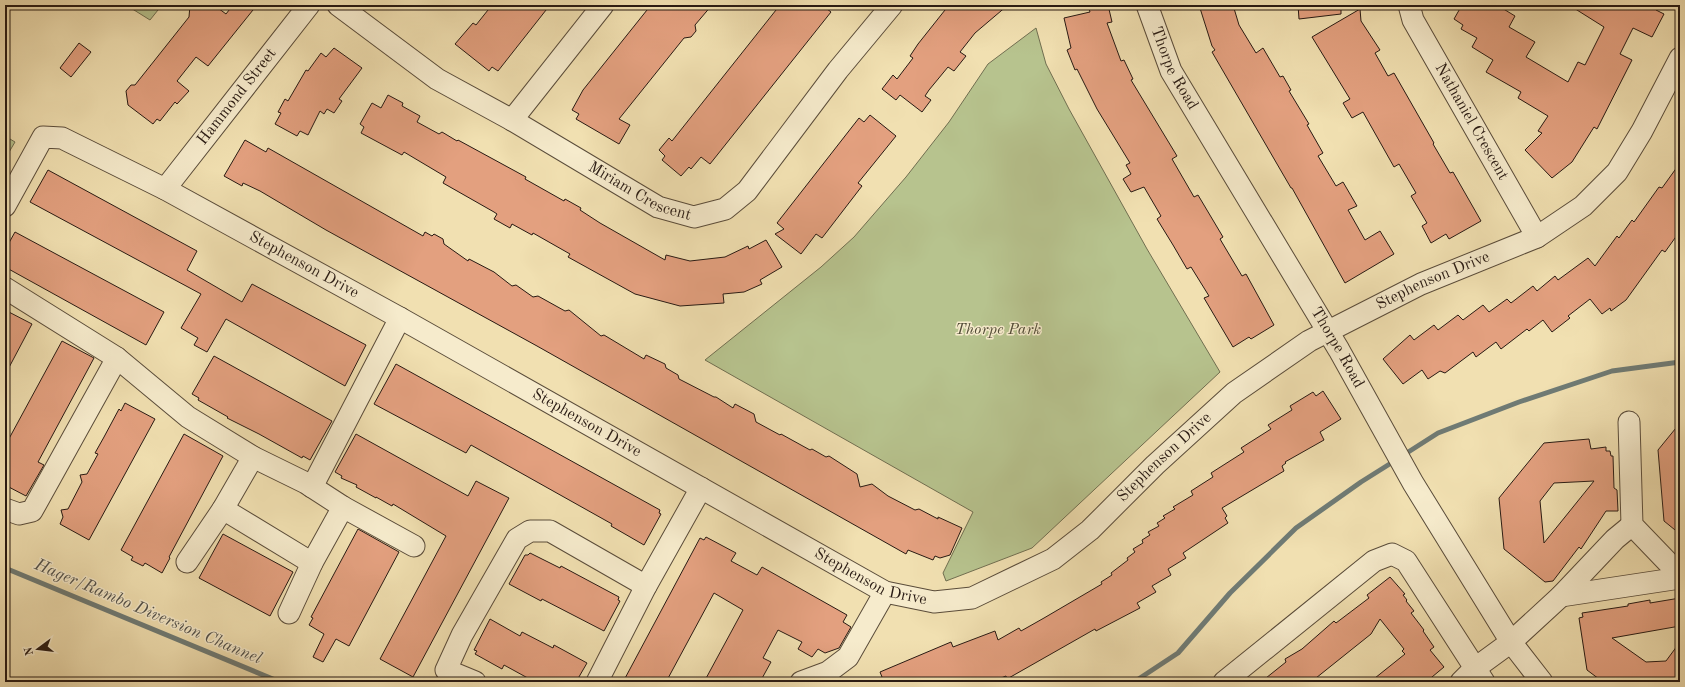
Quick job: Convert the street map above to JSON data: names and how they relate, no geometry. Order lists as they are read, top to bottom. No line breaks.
{"streets":{"street":["Thorpe Road","Hammond Street","Nathaniel Crescent","Miriam Crescent","Stephenson Drive"]},"crossings":[["Thorpe Road","Stephenson Drive"],["Hammond Street","Stephenson Drive"],["Nathaniel Crescent","Stephenson Drive"]],"water":["Hager/Rambo Diversion Channel"],"parks":["Thorpe Park"],"north":"left"}
